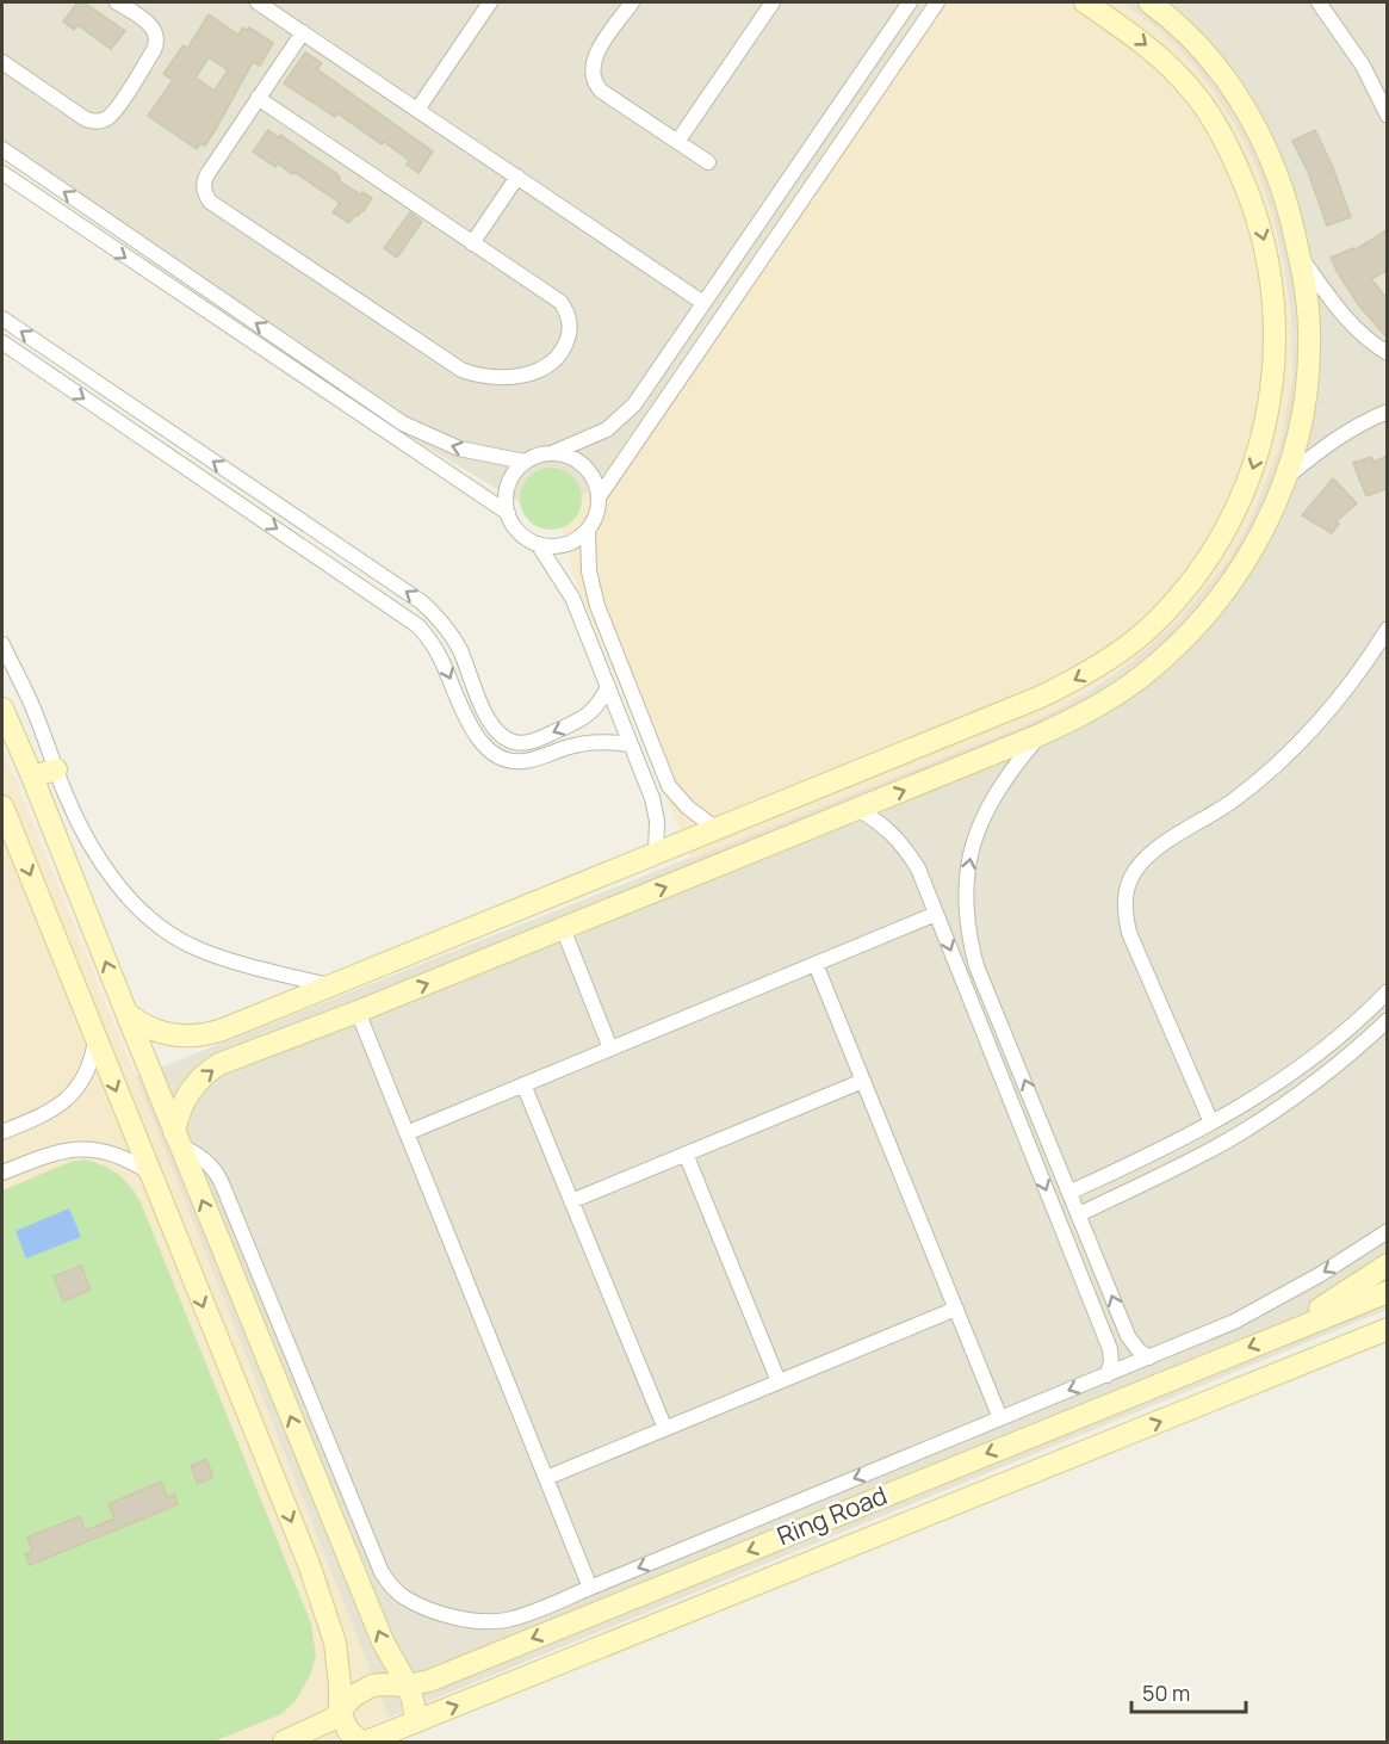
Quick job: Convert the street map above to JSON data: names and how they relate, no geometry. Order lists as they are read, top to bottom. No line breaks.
{"streets":{"main road":["Ring Road"]},"scale_bar":"50 m"}
